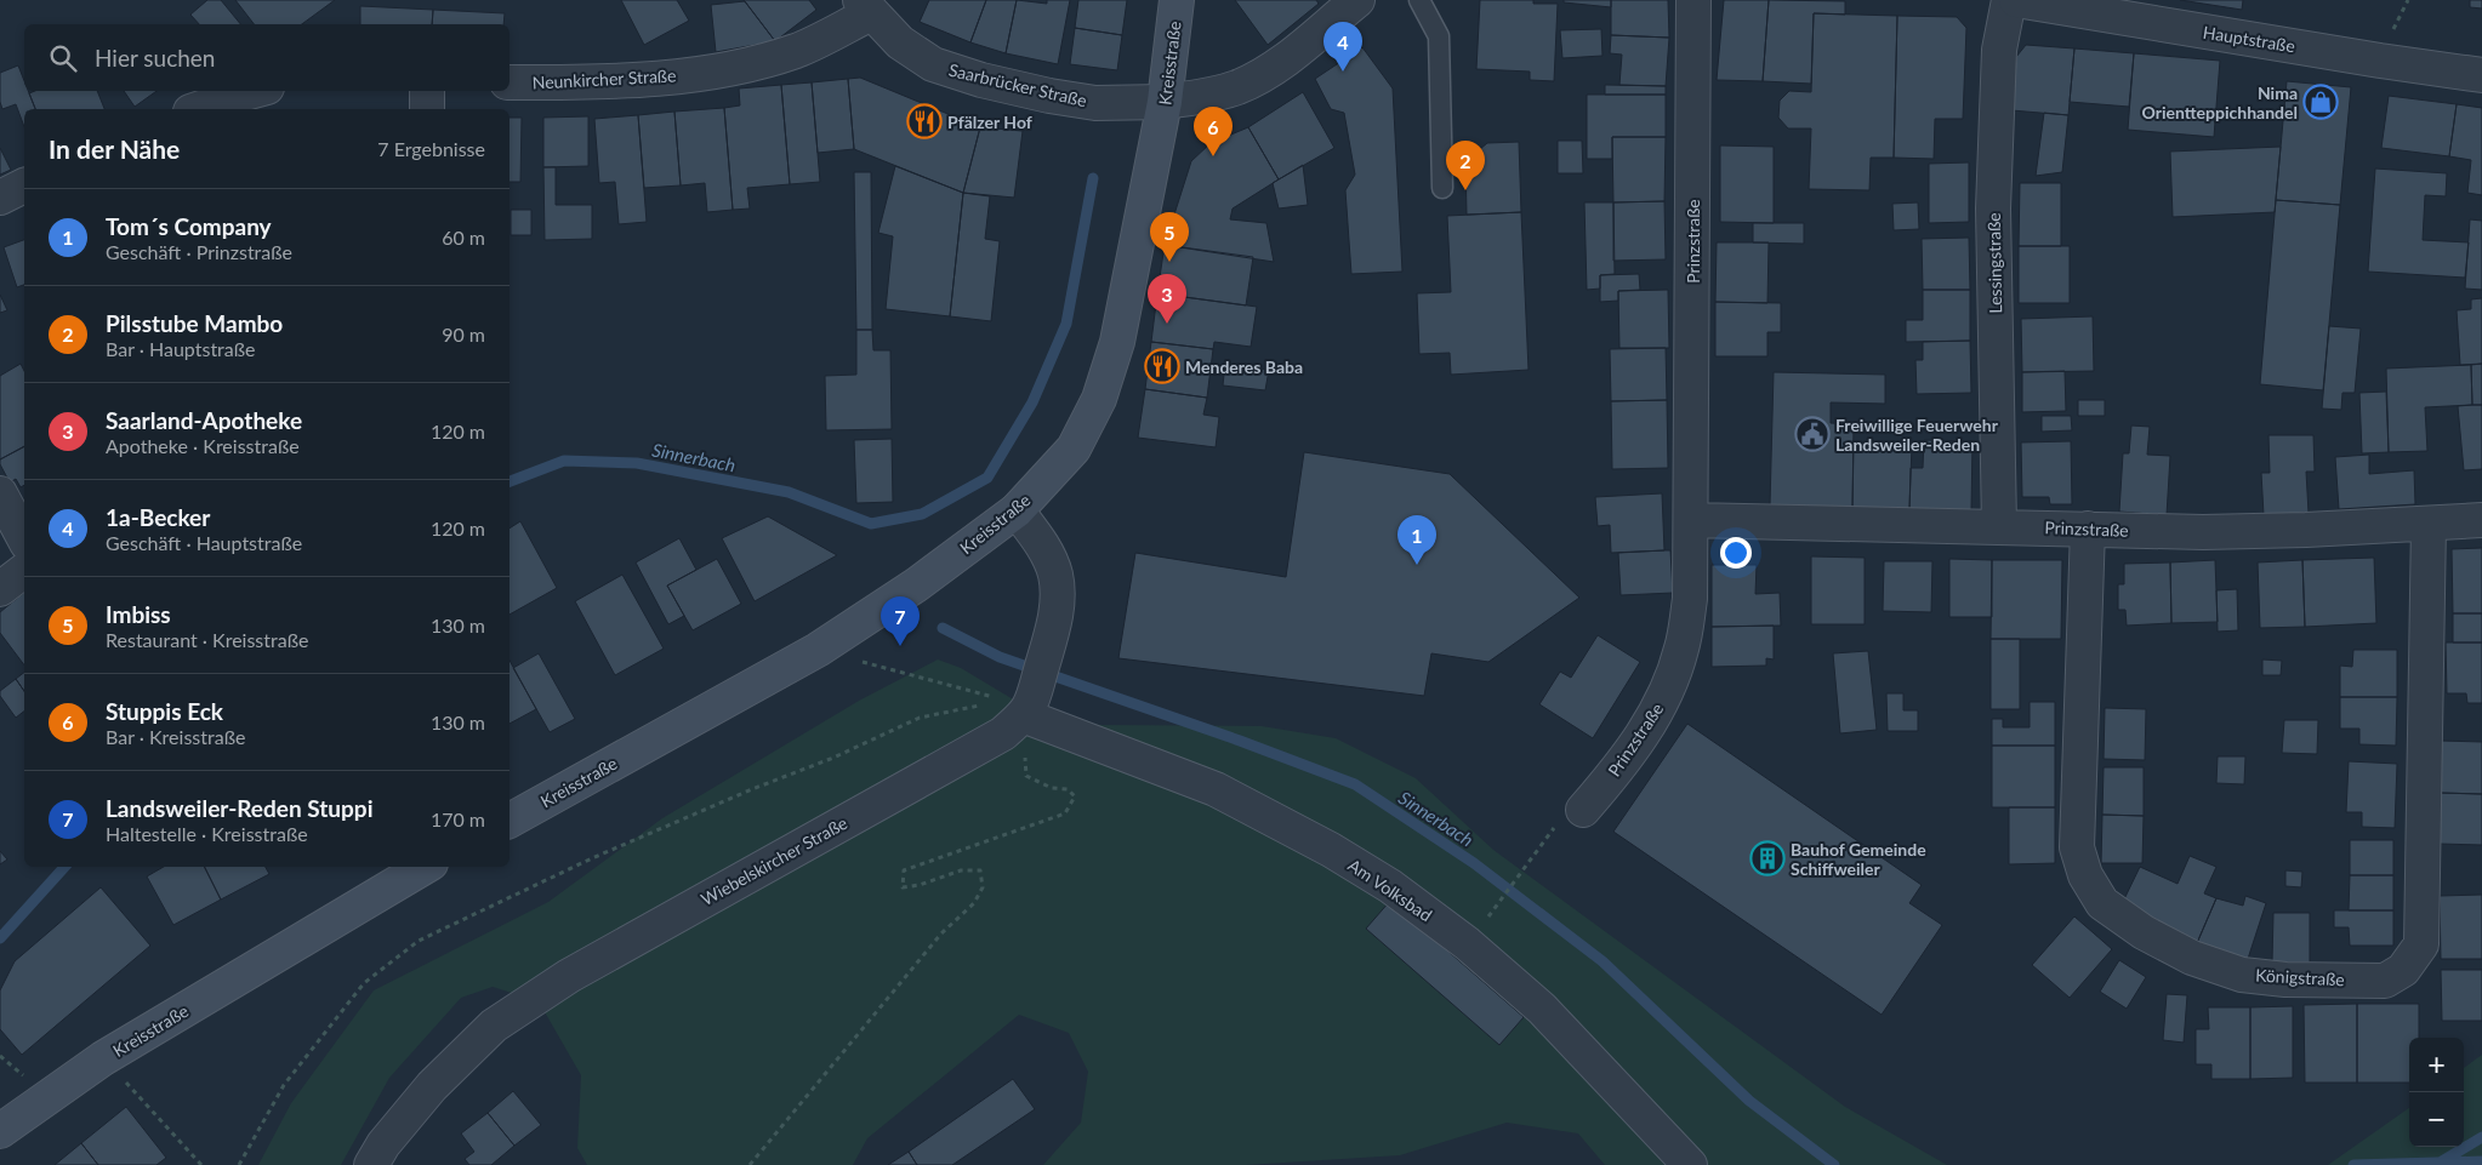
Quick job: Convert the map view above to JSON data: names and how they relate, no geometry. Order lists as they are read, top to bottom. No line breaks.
{"streets":{"main road":["Kreisstraße"],"street":["Hauptstraße","Neunkircher Straße","Saarbrücker Straße","Prinzstraße","Lessingstraße","Wiebelskircher Straße","Am Volksbad","Königstraße"]},"crossings":[["Kreisstraße","Saarbrücker Straße"],["Neunkircher Straße","Saarbrücker Straße"],["Prinzstraße","Lessingstraße"],["Prinzstraße","Königstraße"],["Wiebelskircher Straße","Am Volksbad"]],"water":["Sinnerbach"],"places":{"shop":["Nima Orientteppichhandel"],"restaurant":["Pfälzer Hof","Menderes Baba"],"public building":["Freiwillige Feuerwehr Landsweiler-Reden"],"building":["Bauhof Gemeinde Schiffweiler"]},"page":{"pins":["4","6","2","5","3","1","7"],"search":"Hier suchen","heading":["In der Nähe","7 Ergebnisse"],"list":[{"mark":"1","name":"Tom´s Company","note":"Geschäft · Prinzstraße","value":"60 m"},{"mark":"2","name":"Pilsstube Mambo","note":"Bar · Hauptstraße","value":"90 m"},{"mark":"3","name":"Saarland-Apotheke","note":"Apotheke · Kreisstraße","value":"120 m"},{"mark":"4","name":"1a-Becker","note":"Geschäft · Hauptstraße","value":"120 m"},{"mark":"5","name":"Imbiss","note":"Restaurant · Kreisstraße","value":"130 m"},{"mark":"6","name":"Stuppis Eck","note":"Bar · Kreisstraße","value":"130 m"},{"mark":"7","name":"Landsweiler-Reden Stuppi","note":"Haltestelle · Kreisstraße","value":"170 m"}],"map_buttons":["+","−"]}}
